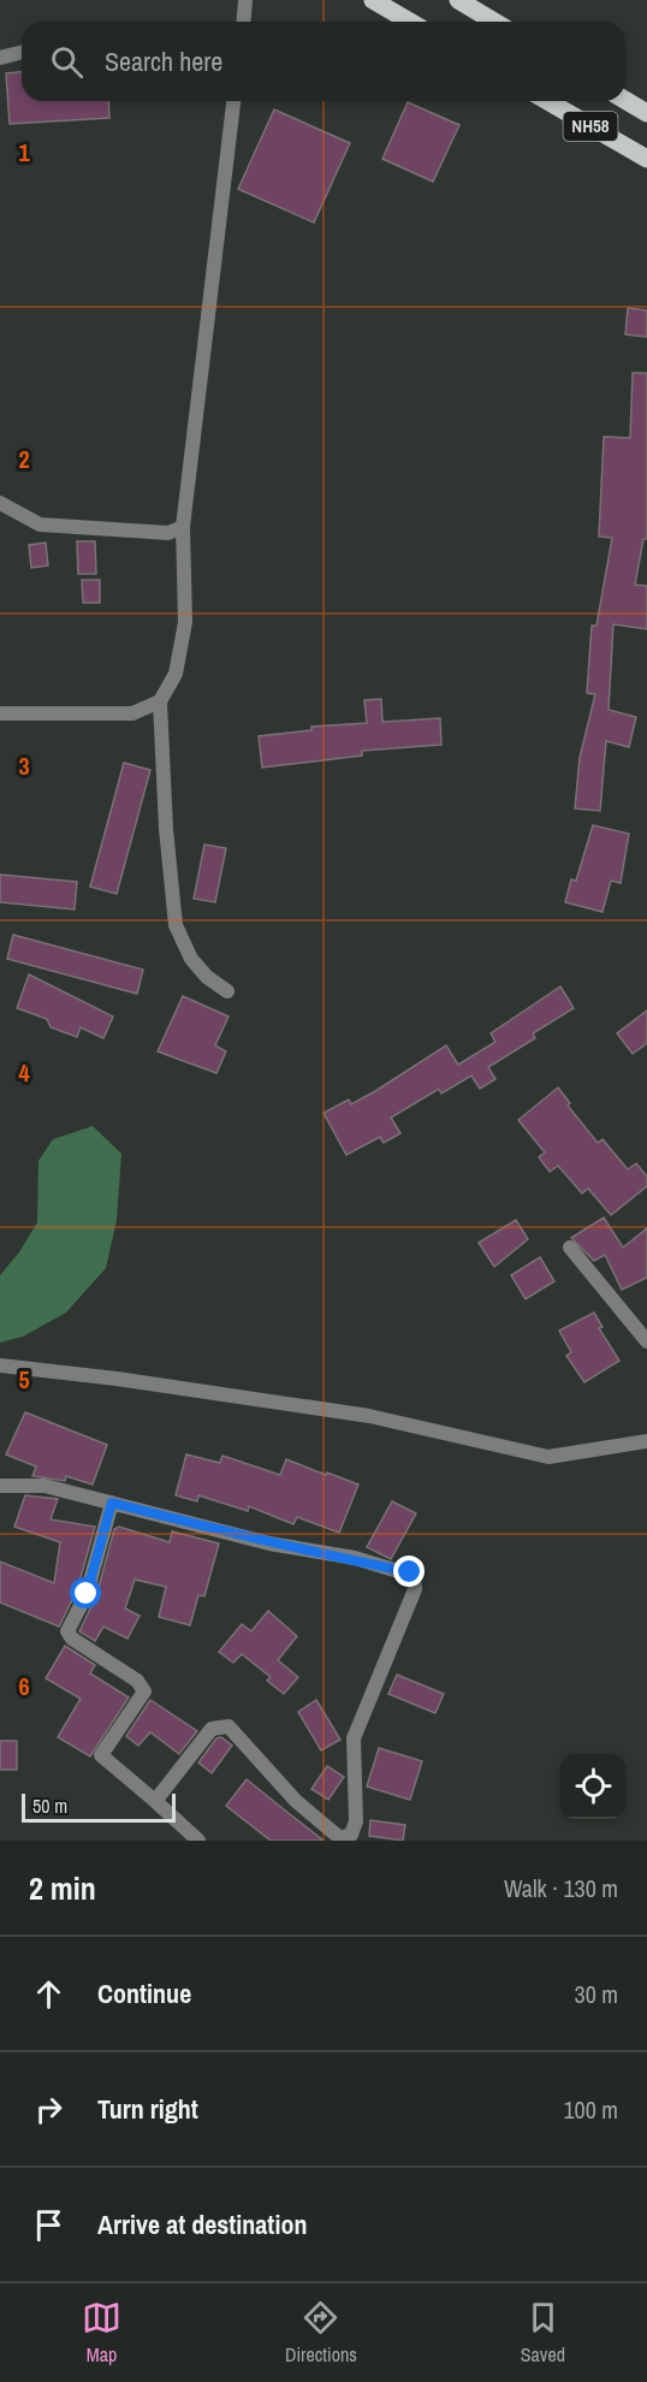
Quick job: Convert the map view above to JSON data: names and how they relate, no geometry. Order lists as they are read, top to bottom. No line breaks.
{"streets":{"main road":["NH58"]},"scale_bar":"50 m","page":{"search":"Search here","scale":"50 m","heading":["2 min","Walk · 130 m"],"list":[["Continue","30 m"],["Turn right","100 m"],"Arrive at destination"],"nav":["Map","Directions","Saved"]},"grid":{"rows":["1","2","3","4","5","6"]}}
